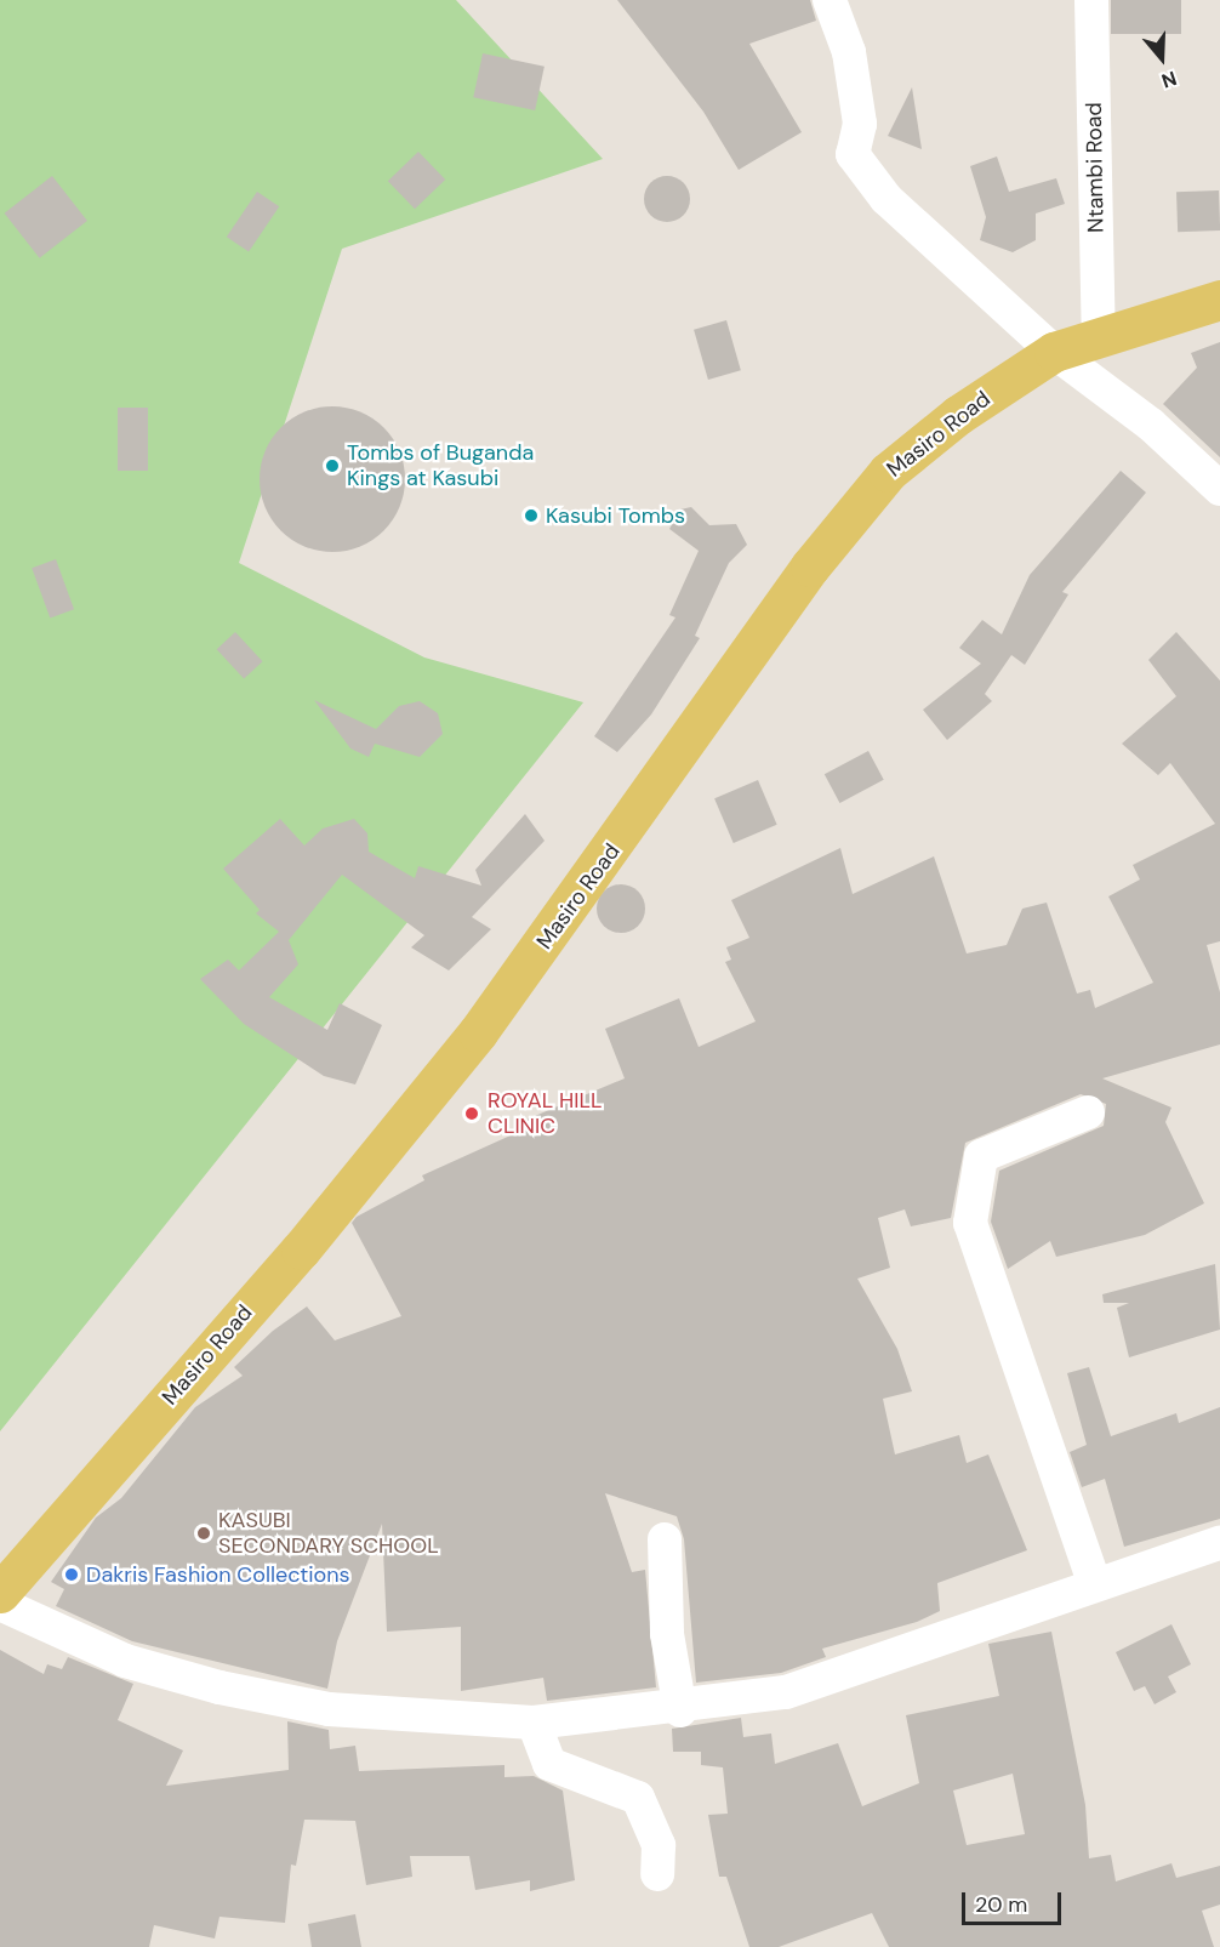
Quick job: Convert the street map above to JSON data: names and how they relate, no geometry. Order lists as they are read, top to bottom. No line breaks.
{"streets":{"main road":["Masiro Road"],"street":["Ntambi Road"]},"crossings":[["Ntambi Road","Masiro Road"]],"places":["Tombs of Buganda Kings at Kasubi","Kasubi Tombs","ROYAL HILL CLINIC","KASUBI SECONDARY SCHOOL","Dakris Fashion Collections"],"scale_bar":"20 m","north":"bottom"}
